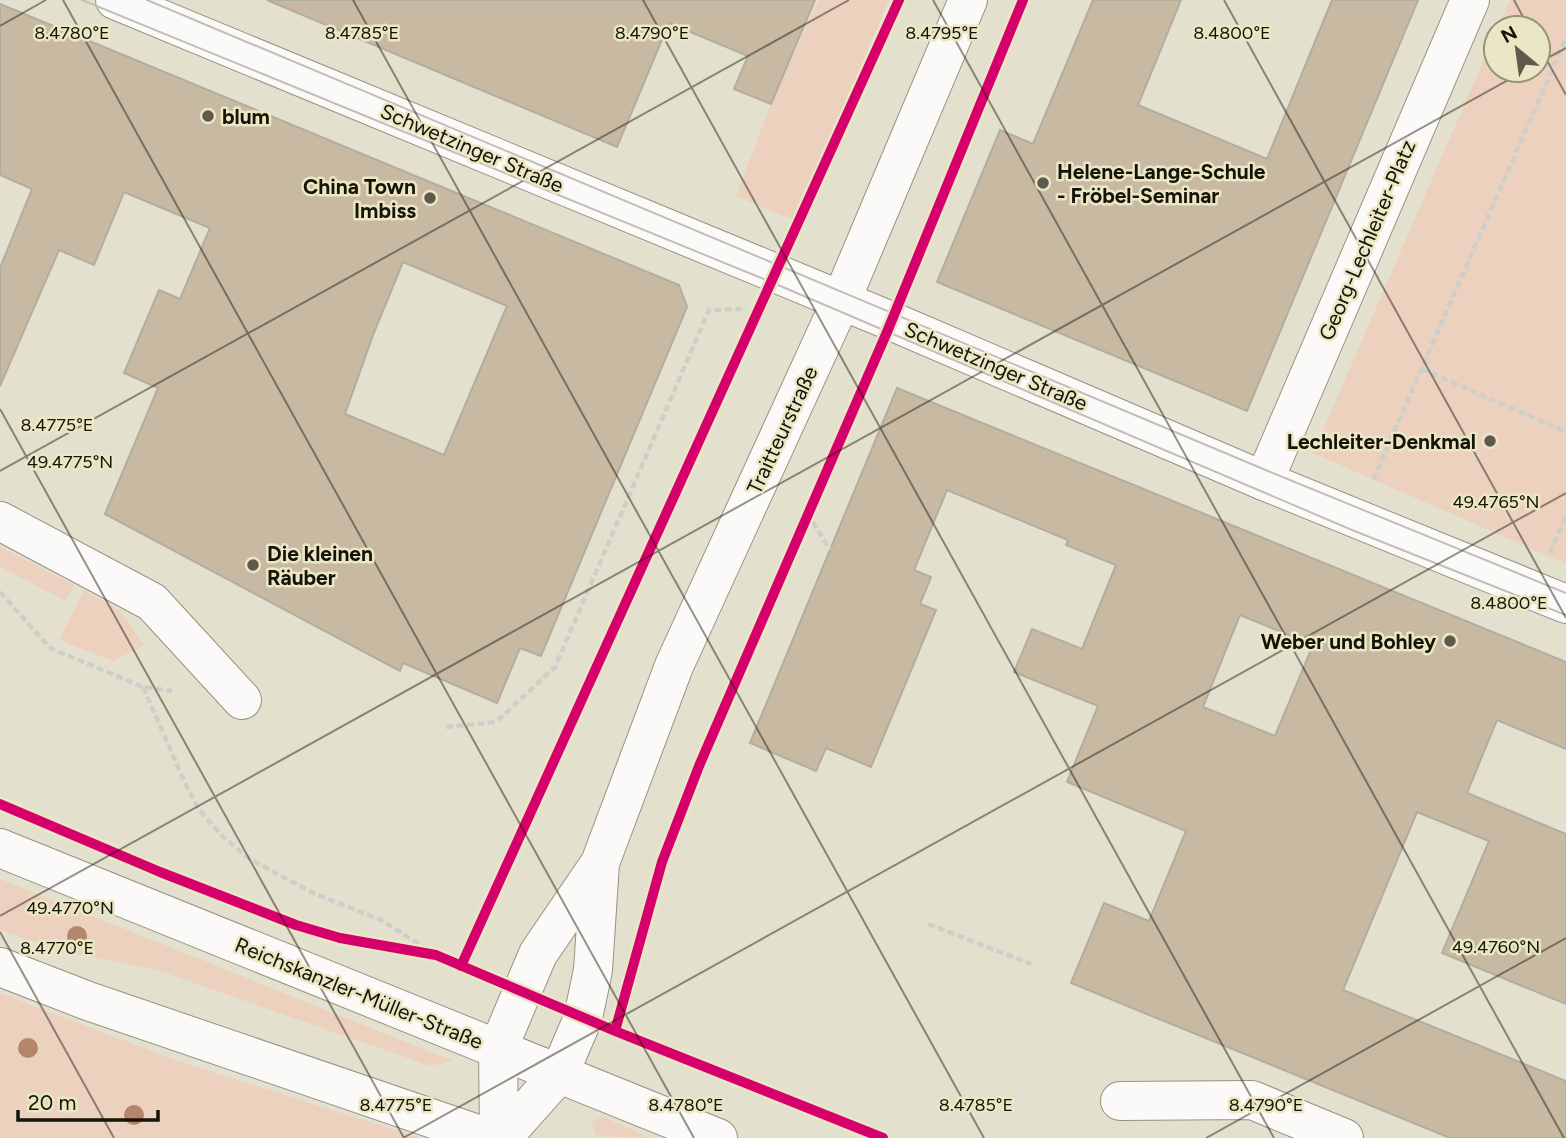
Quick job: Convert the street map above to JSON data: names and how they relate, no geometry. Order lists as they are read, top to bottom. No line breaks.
{"streets":{"street":["Schwetzinger Straße","Georg-Lechleiter-Platz","Traitteurstraße","Reichskanzler-Müller-Straße"]},"crossings":[["Schwetzinger Straße","Georg-Lechleiter-Platz"],["Schwetzinger Straße","Traitteurstraße"],["Traitteurstraße","Reichskanzler-Müller-Straße"]],"places":["blum","Helene-Lange-Schule - Fröbel-Seminar","China Town Imbiss","Lechleiter-Denkmal","Die kleinen Räuber","Weber und Bohley"],"scale_bar":"20 m","north":"top left","coordinates":["8.4780°E","8.4785°E","8.4790°E","8.4795°E","8.4800°E","8.4775°E","49.4775°N","49.4765°N","49.4770°N","49.4760°N","8.4770°E"]}
